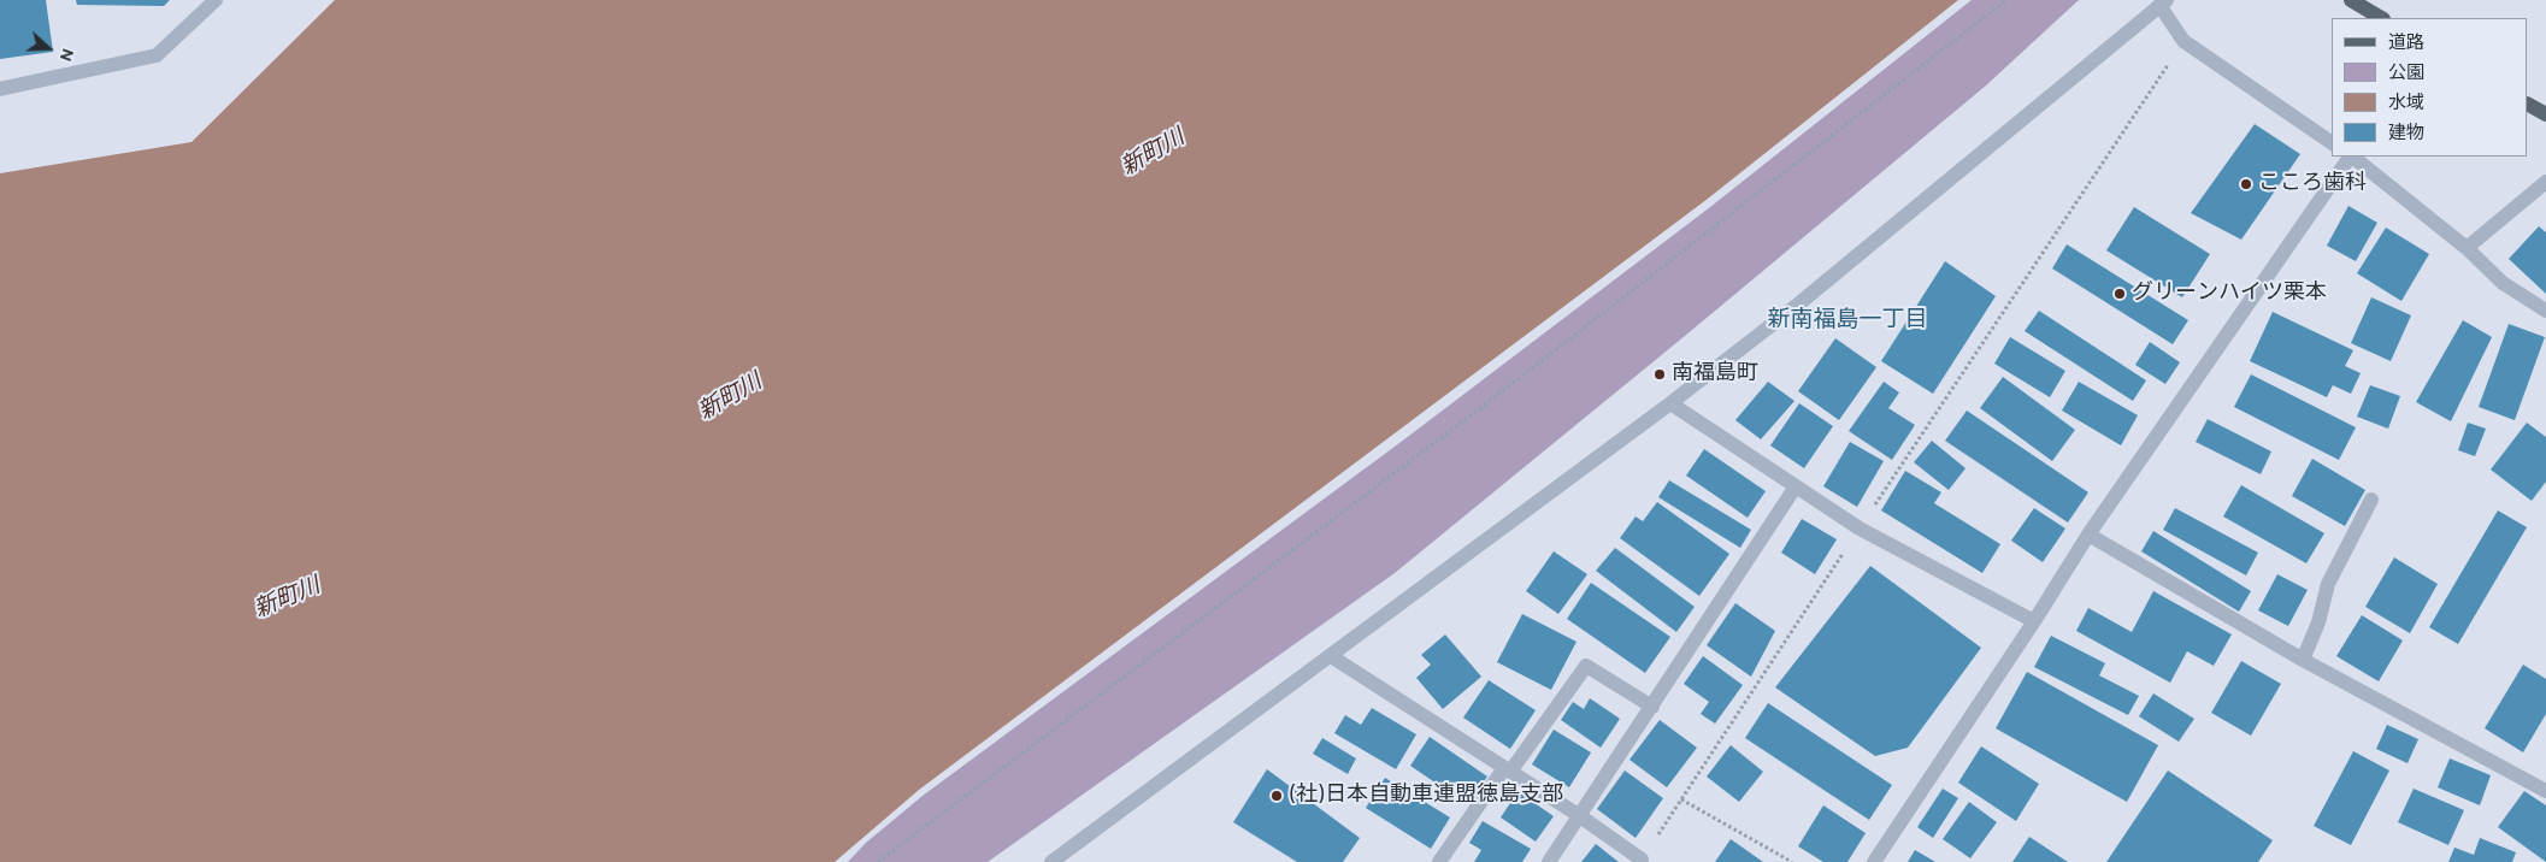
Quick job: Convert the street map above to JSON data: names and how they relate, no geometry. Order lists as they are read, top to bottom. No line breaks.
{"districts":["新南福島一丁目"],"water":["新町川"],"places":["こころ歯科","グリーンハイツ栗本","南福島町","(社)日本自動車連盟徳島支部"],"legend":["道路","公園","水域","建物"],"north":"right"}
